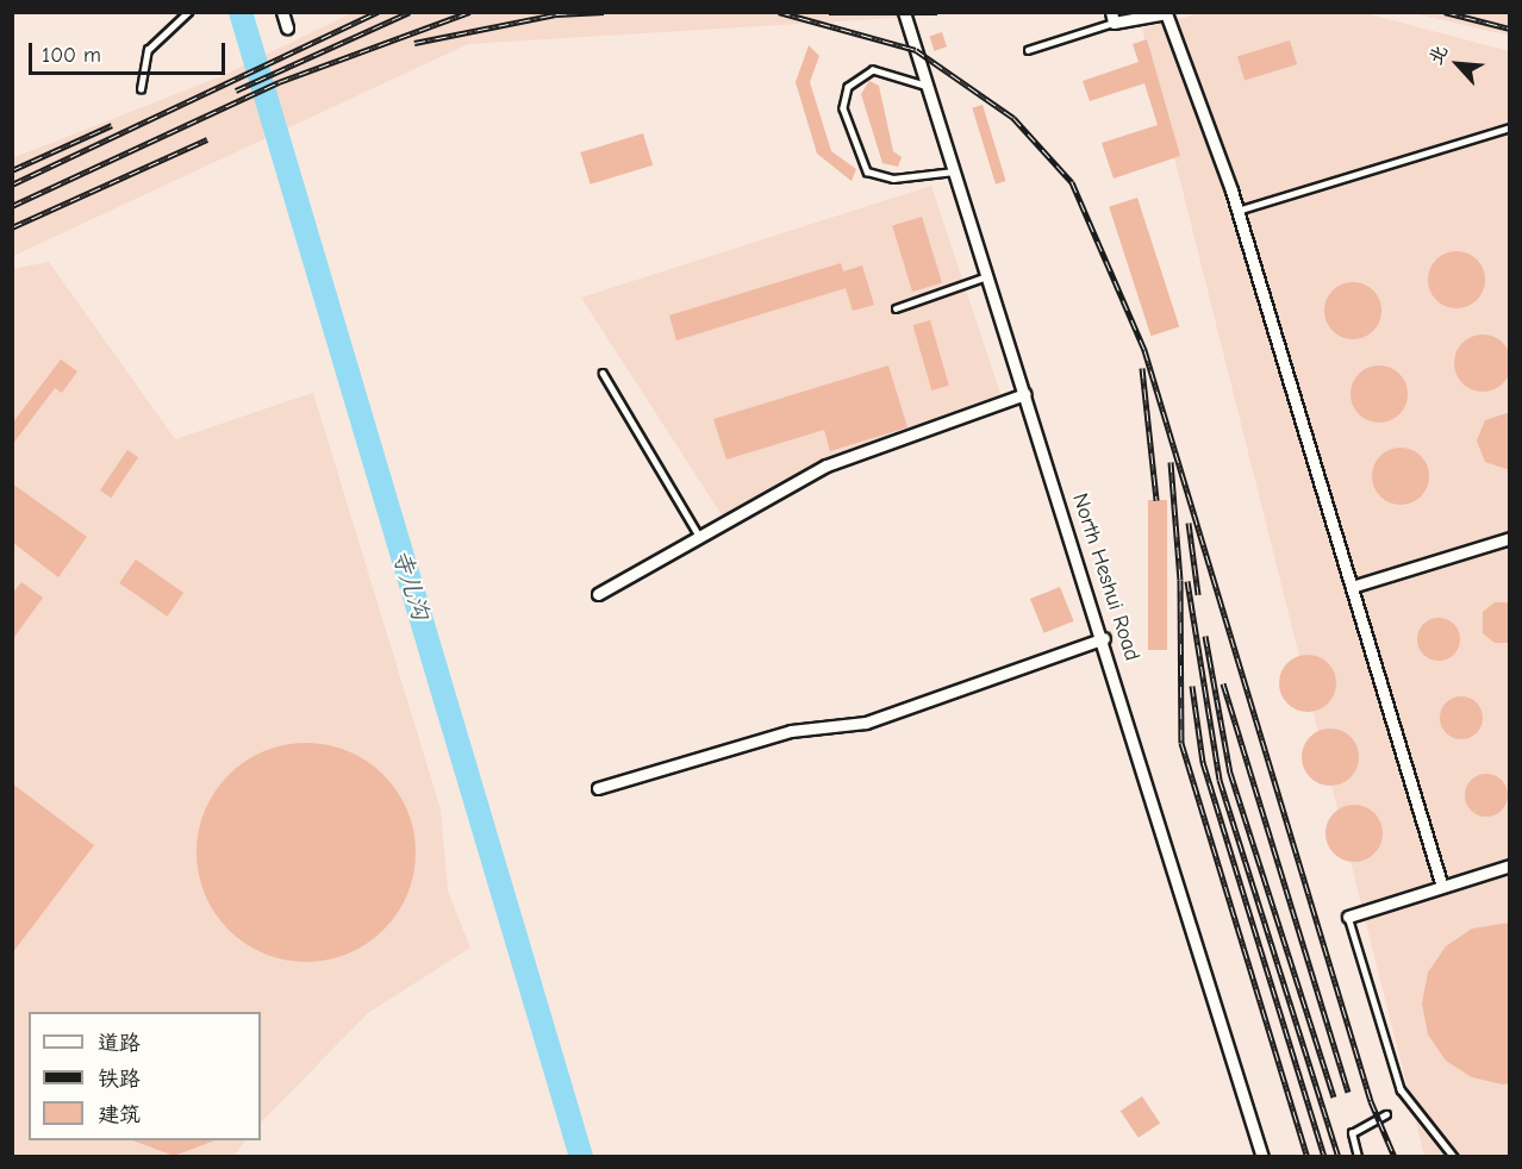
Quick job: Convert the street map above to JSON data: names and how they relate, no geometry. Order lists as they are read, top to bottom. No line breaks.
{"streets":{"street":["North Heshui Road"]},"water":["寺儿沟"],"legend":["道路","铁路","建筑"],"scale_bar":"100 m","north":"top left"}
